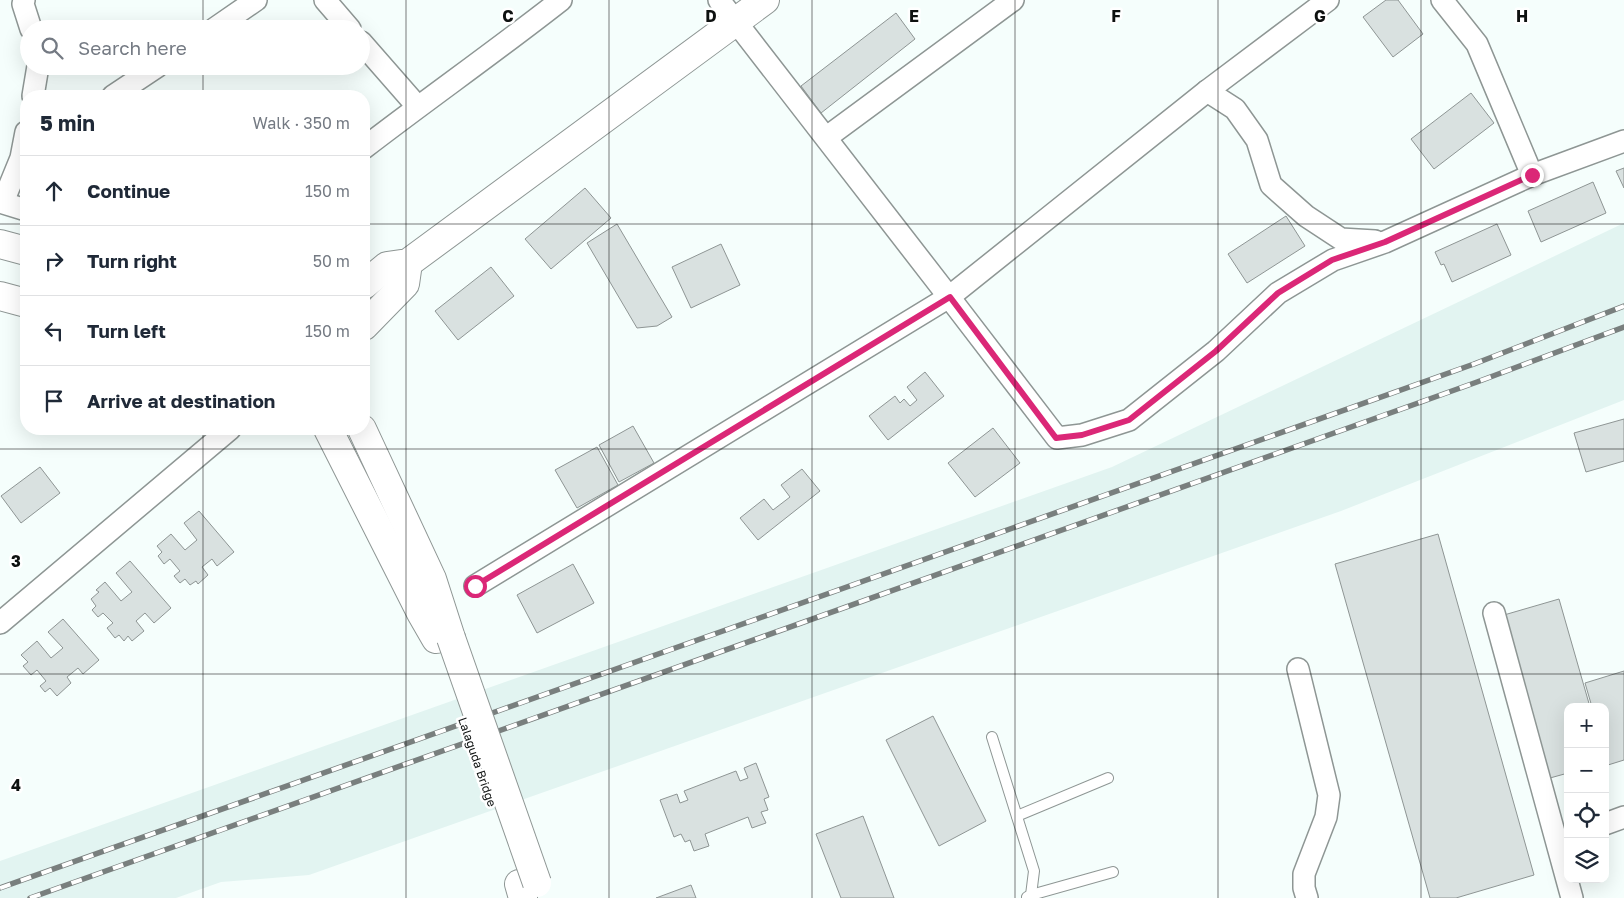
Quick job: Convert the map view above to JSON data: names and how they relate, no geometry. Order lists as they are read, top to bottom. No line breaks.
{"streets":{"street":["Lalaguda Bridge"]},"page":{"search":"Search here","heading":["5 min","Walk · 350 m"],"list":[["Continue","150 m"],["Turn right","50 m"],["Turn left","150 m"],"Arrive at destination"],"map_buttons":["+","−"]},"grid":{"columns":["C","D","E","F","G","H"],"rows":["3","4"]}}
